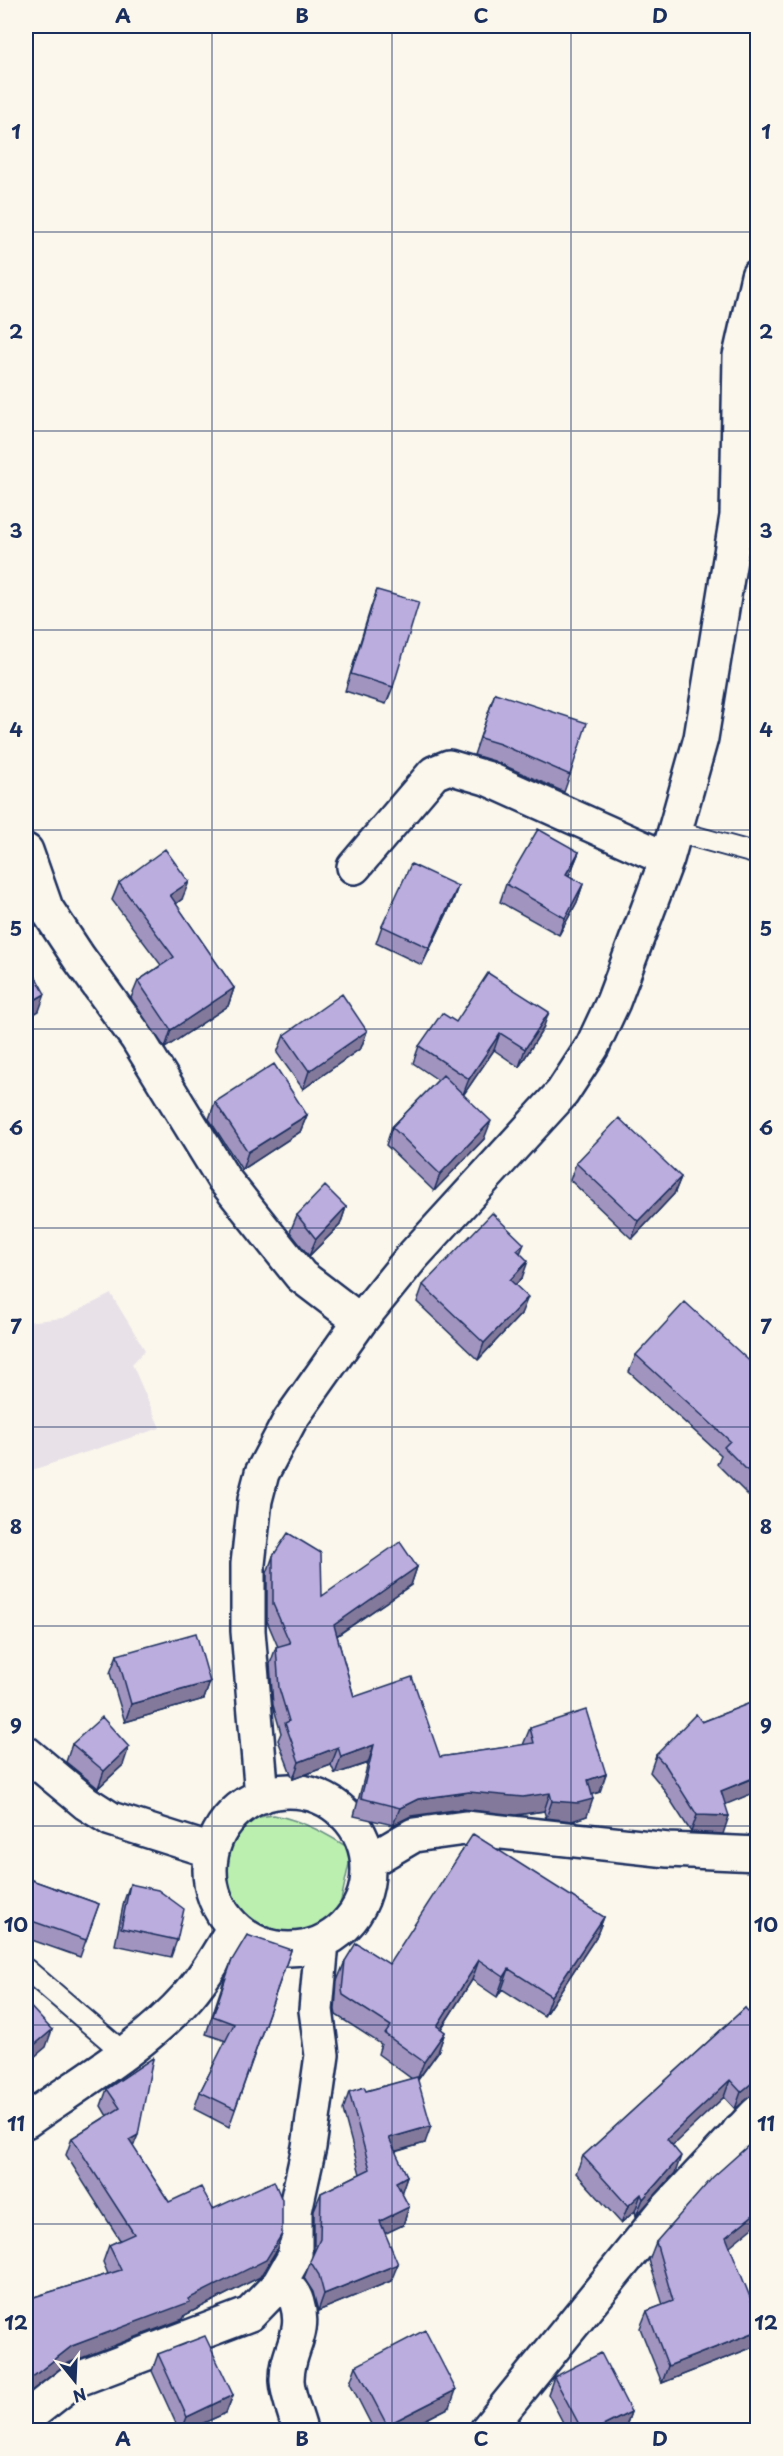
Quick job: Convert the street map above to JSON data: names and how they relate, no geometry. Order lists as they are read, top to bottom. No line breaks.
{"north":"bottom","grid":{"columns":["A","B","C","D"],"rows":["1","2","3","4","5","6","7","8","9","10","11","12"]}}
